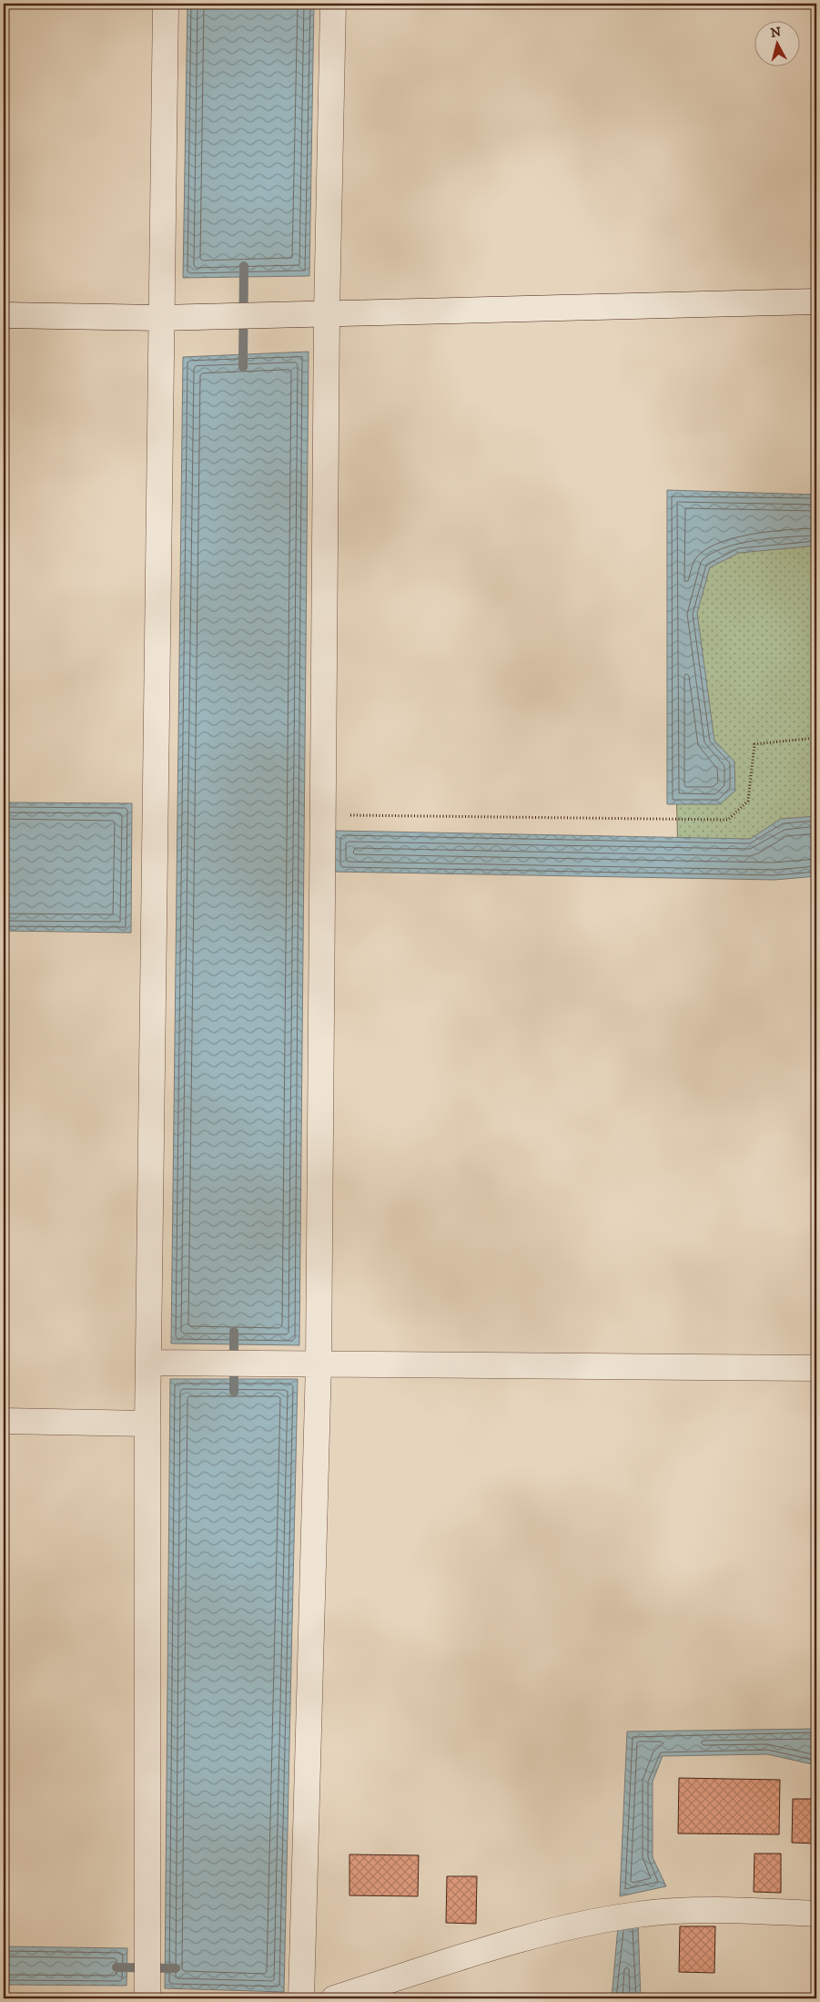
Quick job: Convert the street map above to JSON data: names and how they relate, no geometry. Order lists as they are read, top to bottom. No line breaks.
{"north":"top"}
